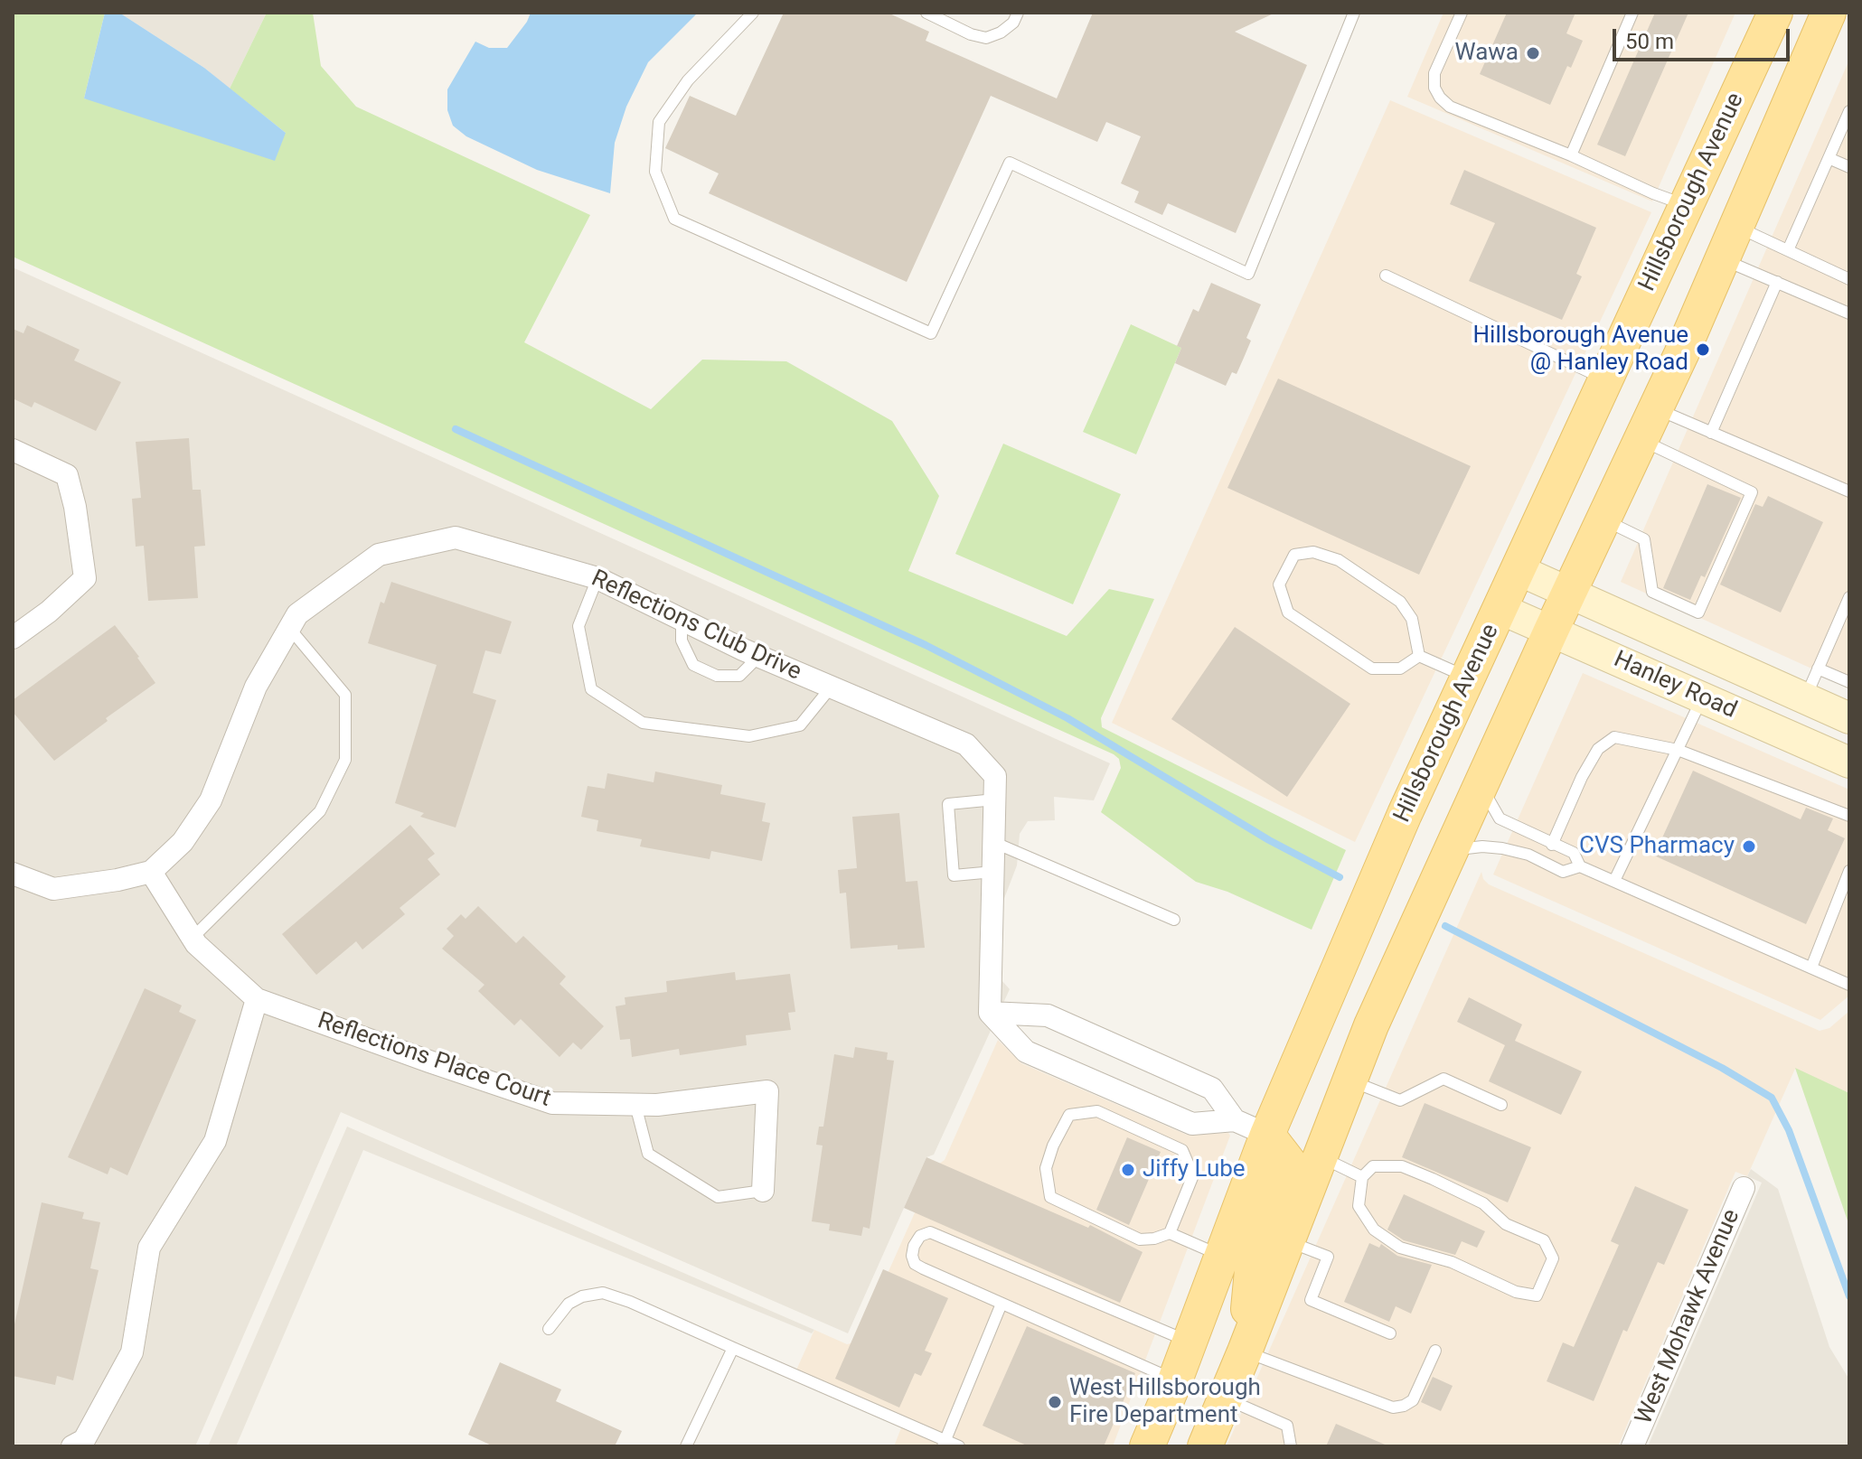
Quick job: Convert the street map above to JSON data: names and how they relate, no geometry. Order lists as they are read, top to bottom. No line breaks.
{"streets":{"main road":["Hillsborough Avenue","Hanley Road"],"street":["Reflections Club Drive","Reflections Place Court","West Mohawk Avenue"]},"crossings":[["Hillsborough Avenue","Hanley Road"],["Reflections Club Drive","Reflections Place Court"]],"places":["Wawa","Hillsborough Avenue @ Hanley Road","CVS Pharmacy","Jiffy Lube","West Hillsborough Fire Department"],"scale_bar":"50 m"}
